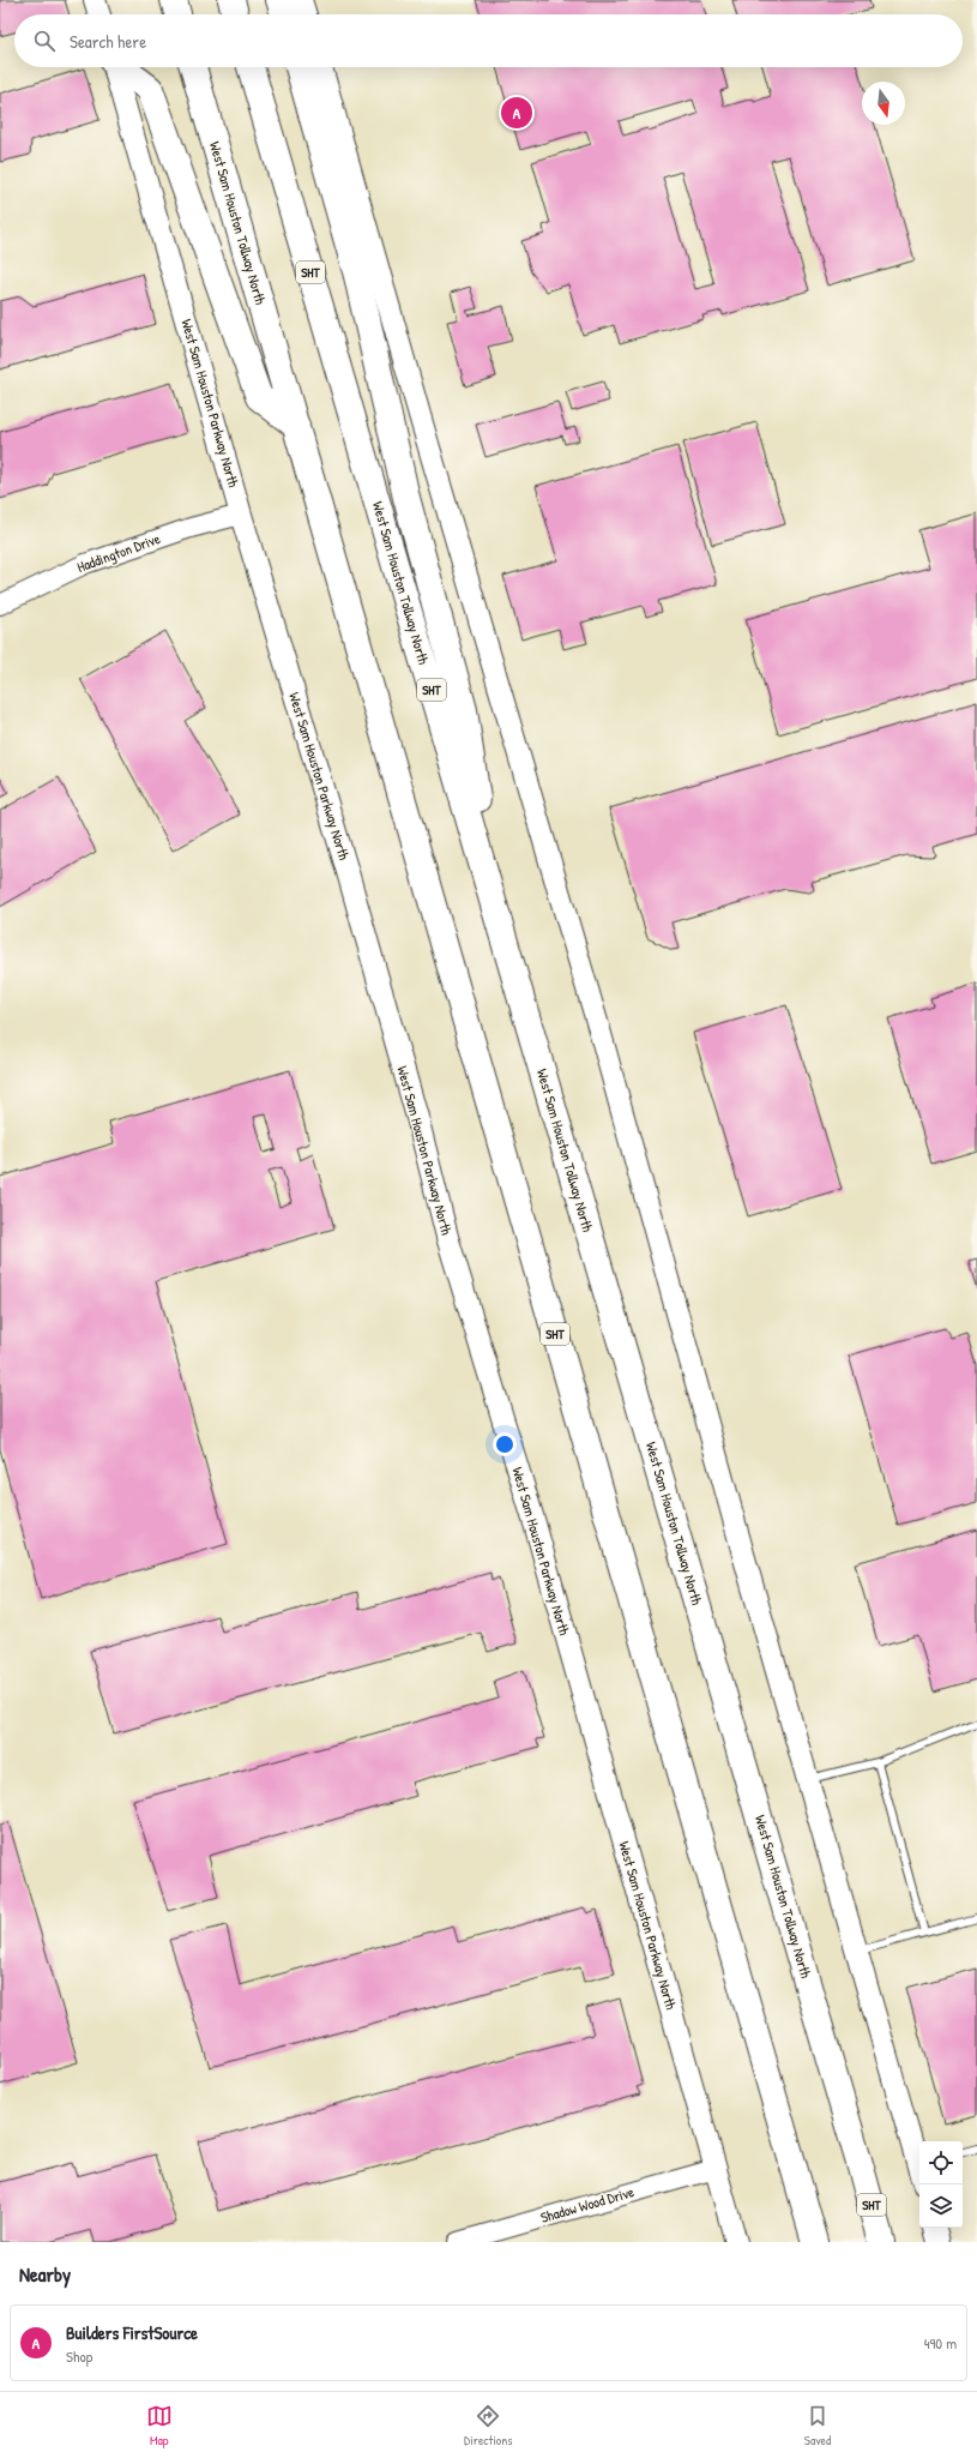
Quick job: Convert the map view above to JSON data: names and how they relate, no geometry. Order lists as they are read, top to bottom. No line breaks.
{"streets":{"highway":["West Sam Houston Tollway North","SHT"],"main road":["West Sam Houston Parkway North"],"street":["Haddington Drive","Shadow Wood Drive"]},"crossings":[["West Sam Houston Parkway North","Haddington Drive"],["West Sam Houston Parkway North","Shadow Wood Drive"]],"north":"bottom","page":{"search":"Search here","pins":"A","heading":"Nearby","list":[{"mark":"A","name":"Builders FirstSource","note":"Shop","value":"490 m"}],"nav":["Map","Directions","Saved"]}}
